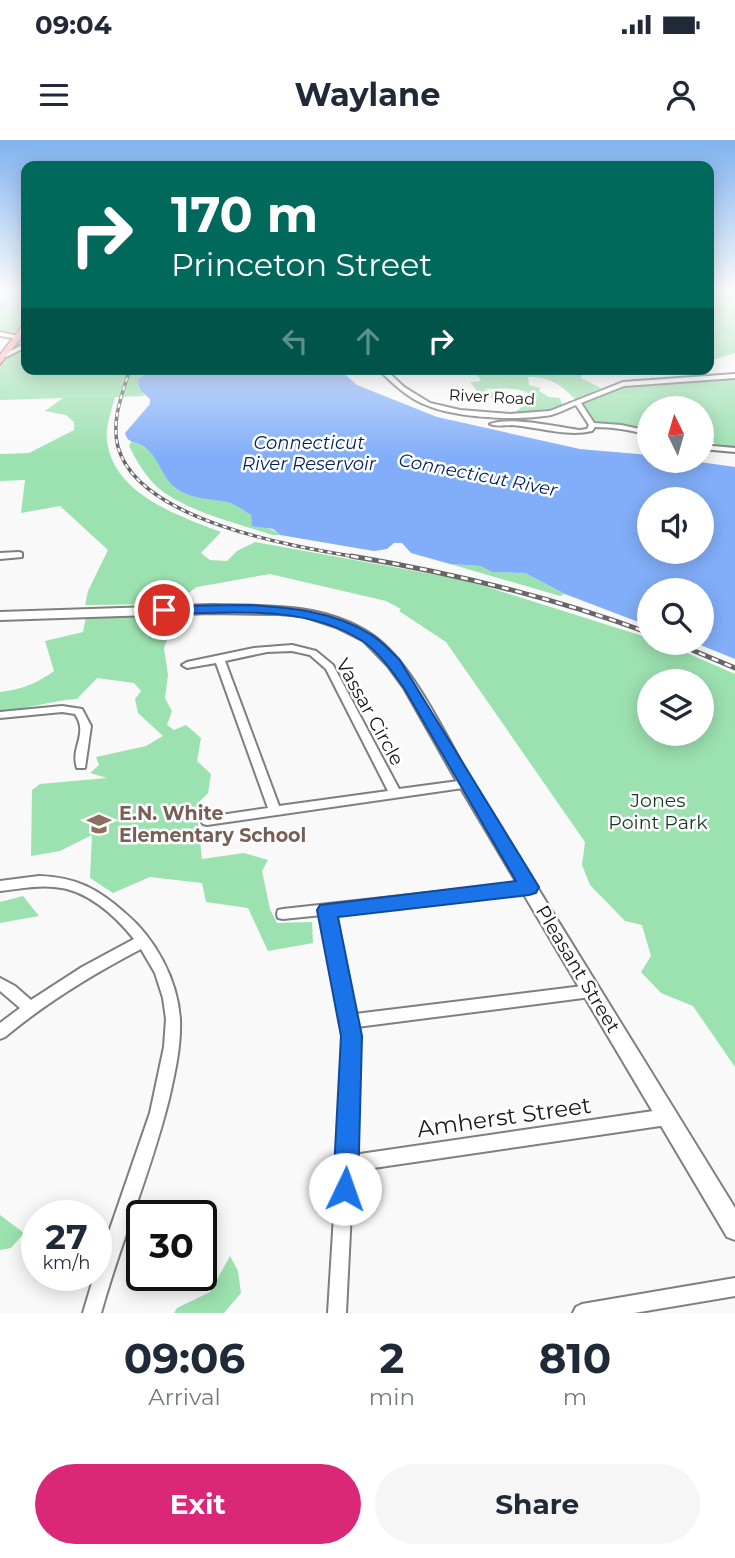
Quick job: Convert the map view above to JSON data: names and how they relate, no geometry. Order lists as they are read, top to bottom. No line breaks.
{"streets":{"street":["River Road","Vassar Circle","Pleasant Street","Amherst Street"]},"crossings":[["Pleasant Street","Amherst Street"]],"water":["Connecticut River Reservoir","Connecticut River"],"parks":["Jones Point Park"],"places":{"school or university":["E.N. White Elementary School"]},"north":"top","page":{"status":"09:04","header":"Waylane","turn":["170 m","Princeton Street"],"speed":"27 km/h","limit":"30","eta":["09:06","Arrival","2","min","810","m"],"buttons":["Exit","Share"]}}
